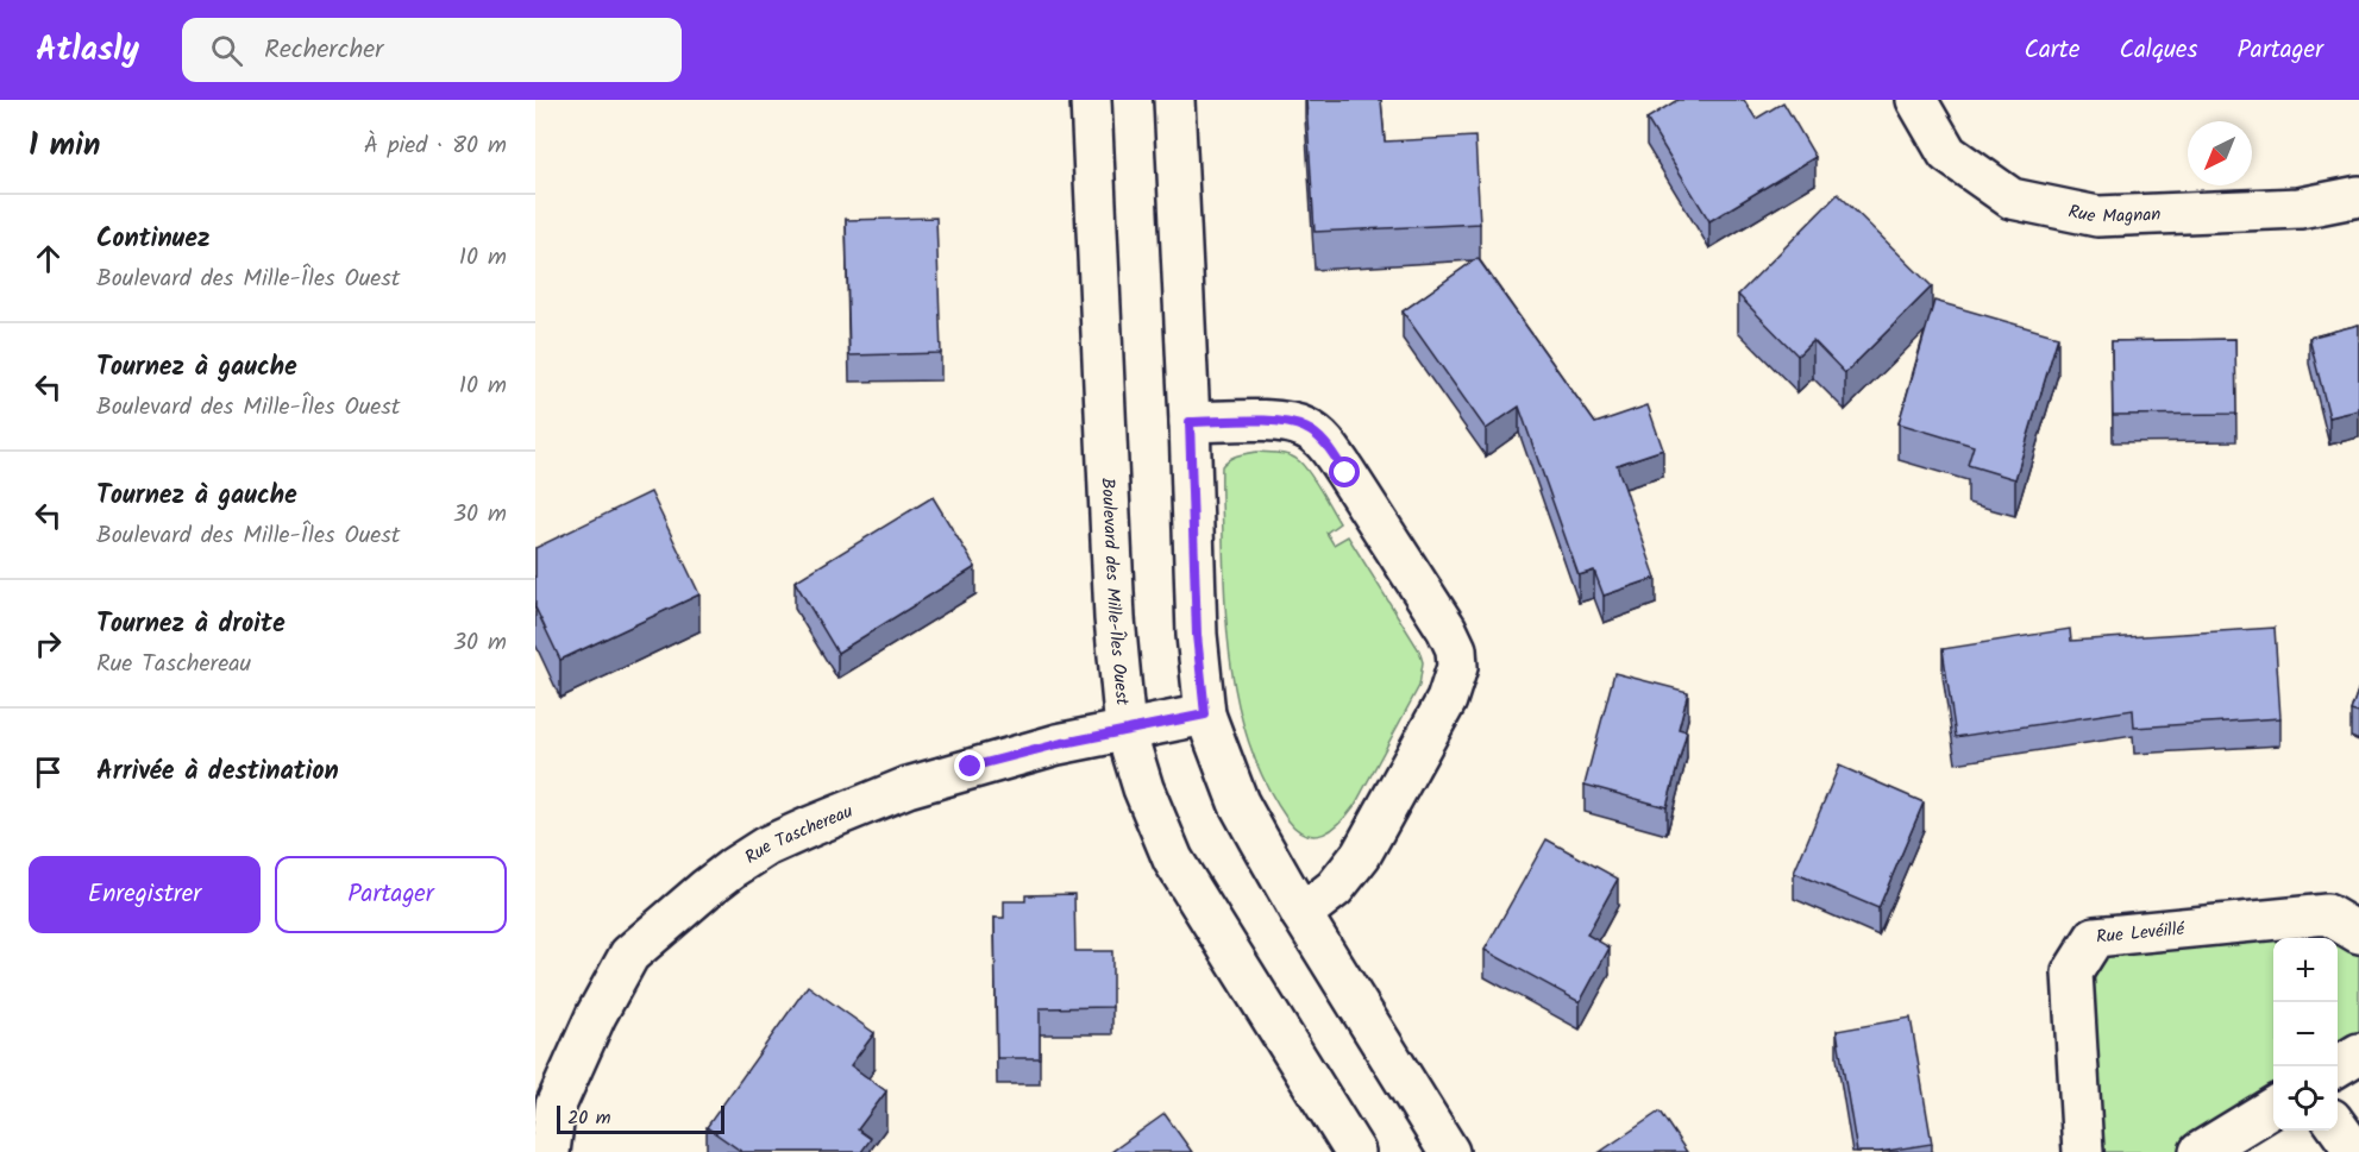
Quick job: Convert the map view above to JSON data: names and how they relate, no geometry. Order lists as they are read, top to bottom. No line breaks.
{"streets":{"street":["Rue Magnan","Boulevard des Mille-Îles Ouest","Rue Taschereau","Rue Levéillé"]},"crossings":[["Boulevard des Mille-Îles Ouest","Rue Taschereau"]],"scale_bar":"20 m","north":"bottom left","page":{"header":"Atlasly","search":"Rechercher","nav":["Carte","Calques","Partager"],"heading":["1 min","À pied · 80 m"],"list":[["Continuez","Boulevard des Mille-Îles Ouest","10 m"],["Tournez à gauche","Boulevard des Mille-Îles Ouest","10 m"],["Tournez à gauche","Boulevard des Mille-Îles Ouest","30 m"],["Tournez à droite","Rue Taschereau","30 m"],"Arrivée à destination"],"buttons":["Enregistrer","Partager"],"map_buttons":["+","−"],"scale":"20 m"}}
